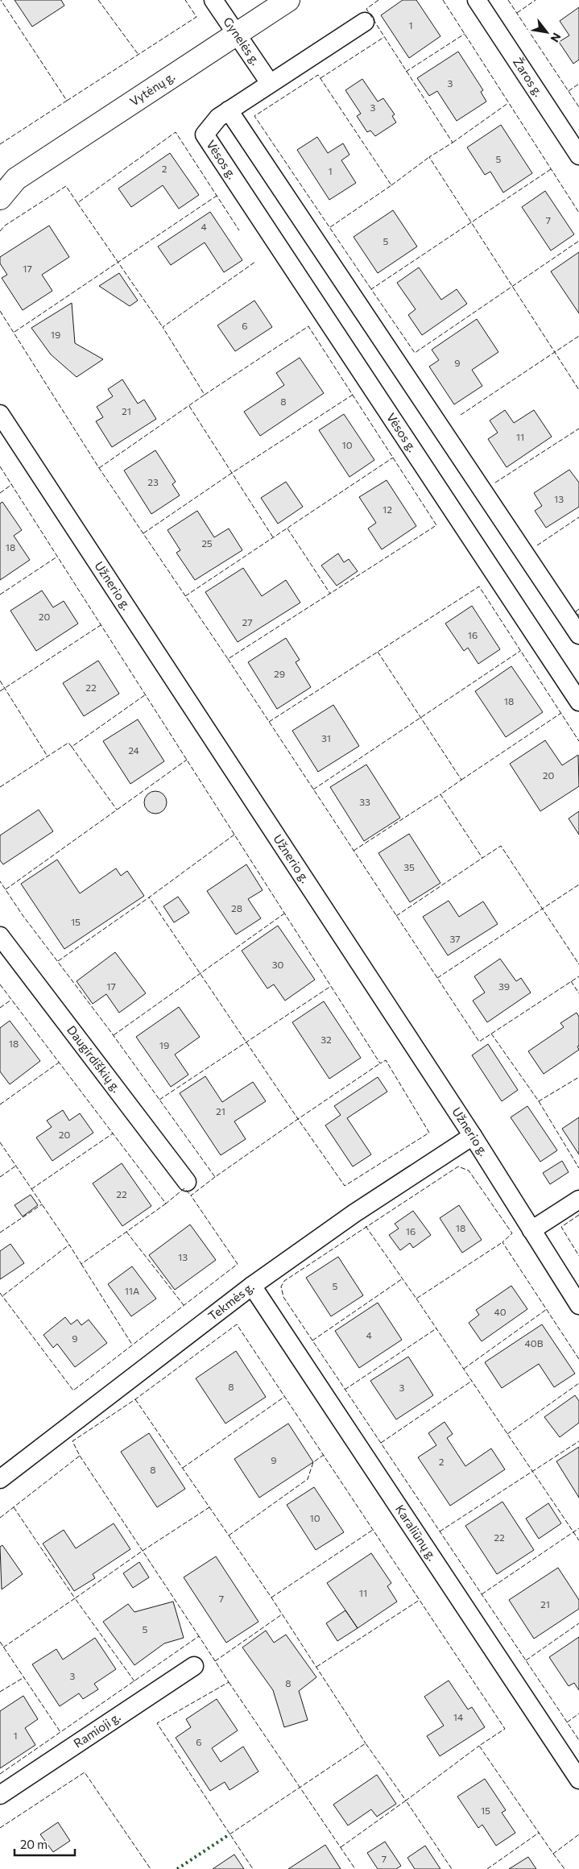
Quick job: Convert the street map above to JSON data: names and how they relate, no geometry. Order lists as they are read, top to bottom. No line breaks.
{"streets":{"main road":["Vytėnų g."],"street":["Gynelės g.","Žaros g.","Vėsos g.","Užnerio g.","Daugirdiškių g.","Tekmės g.","Karaliūnų g.","Ramioji g."]},"crossings":[["Gynelės g.","Vytėnų g."],["Užnerio g.","Tekmės g."],["Tekmės g.","Karaliūnų g."]],"house_numbers":["1","3","3","5","2","1","7","4","5","17","6","19","9","8","21","11","10","23","13","12","25","18","20","27","16","29","22","18","31","24","20","33","35","28","15","37","30","17","39","32","18","19","21","20","22","18","16","13","5","11A","40","4","9","40B","8","3","9","2","8","10","22","11","7","21","5","3","8","14","1","6","15","7"],"scale_bar":"20 m","north":"bottom right"}
